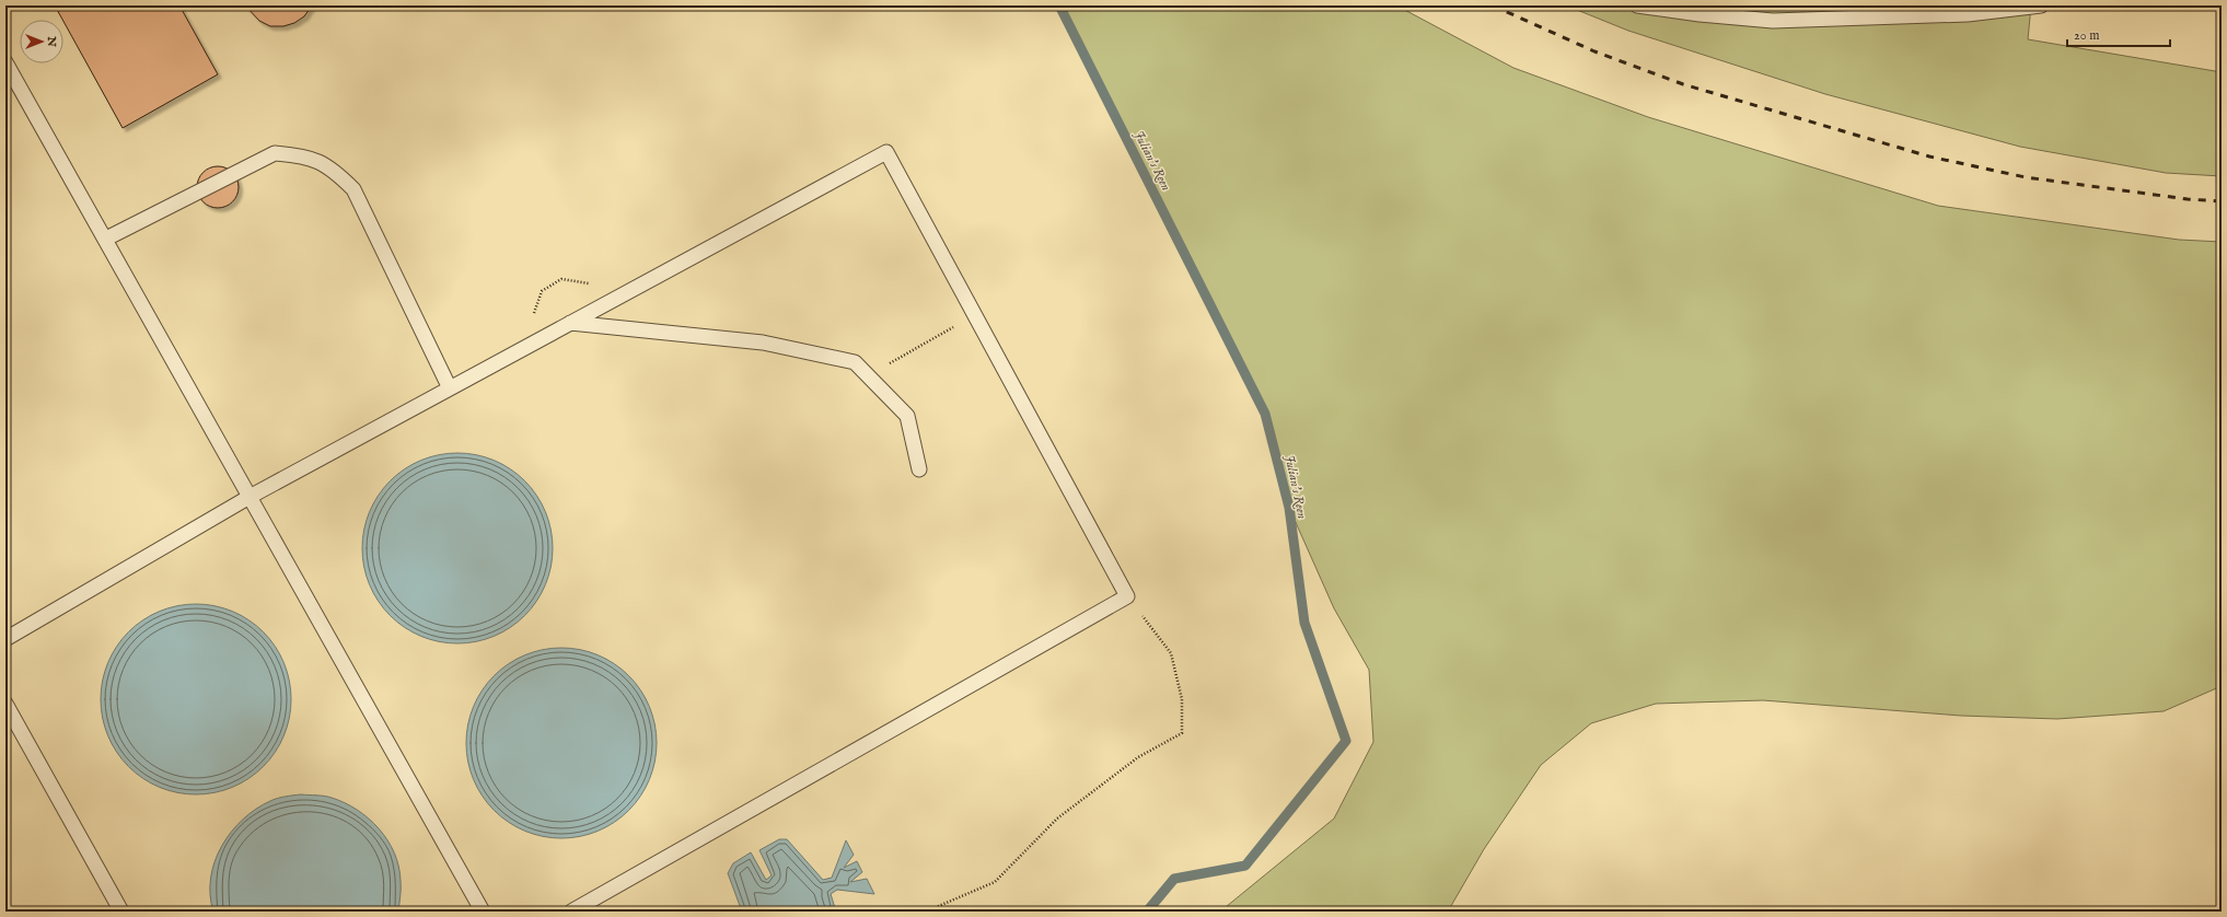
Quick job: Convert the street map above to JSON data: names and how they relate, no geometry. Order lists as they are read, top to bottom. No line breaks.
{"water":["Julian's Reen"],"scale_bar":"20 m","north":"right"}
